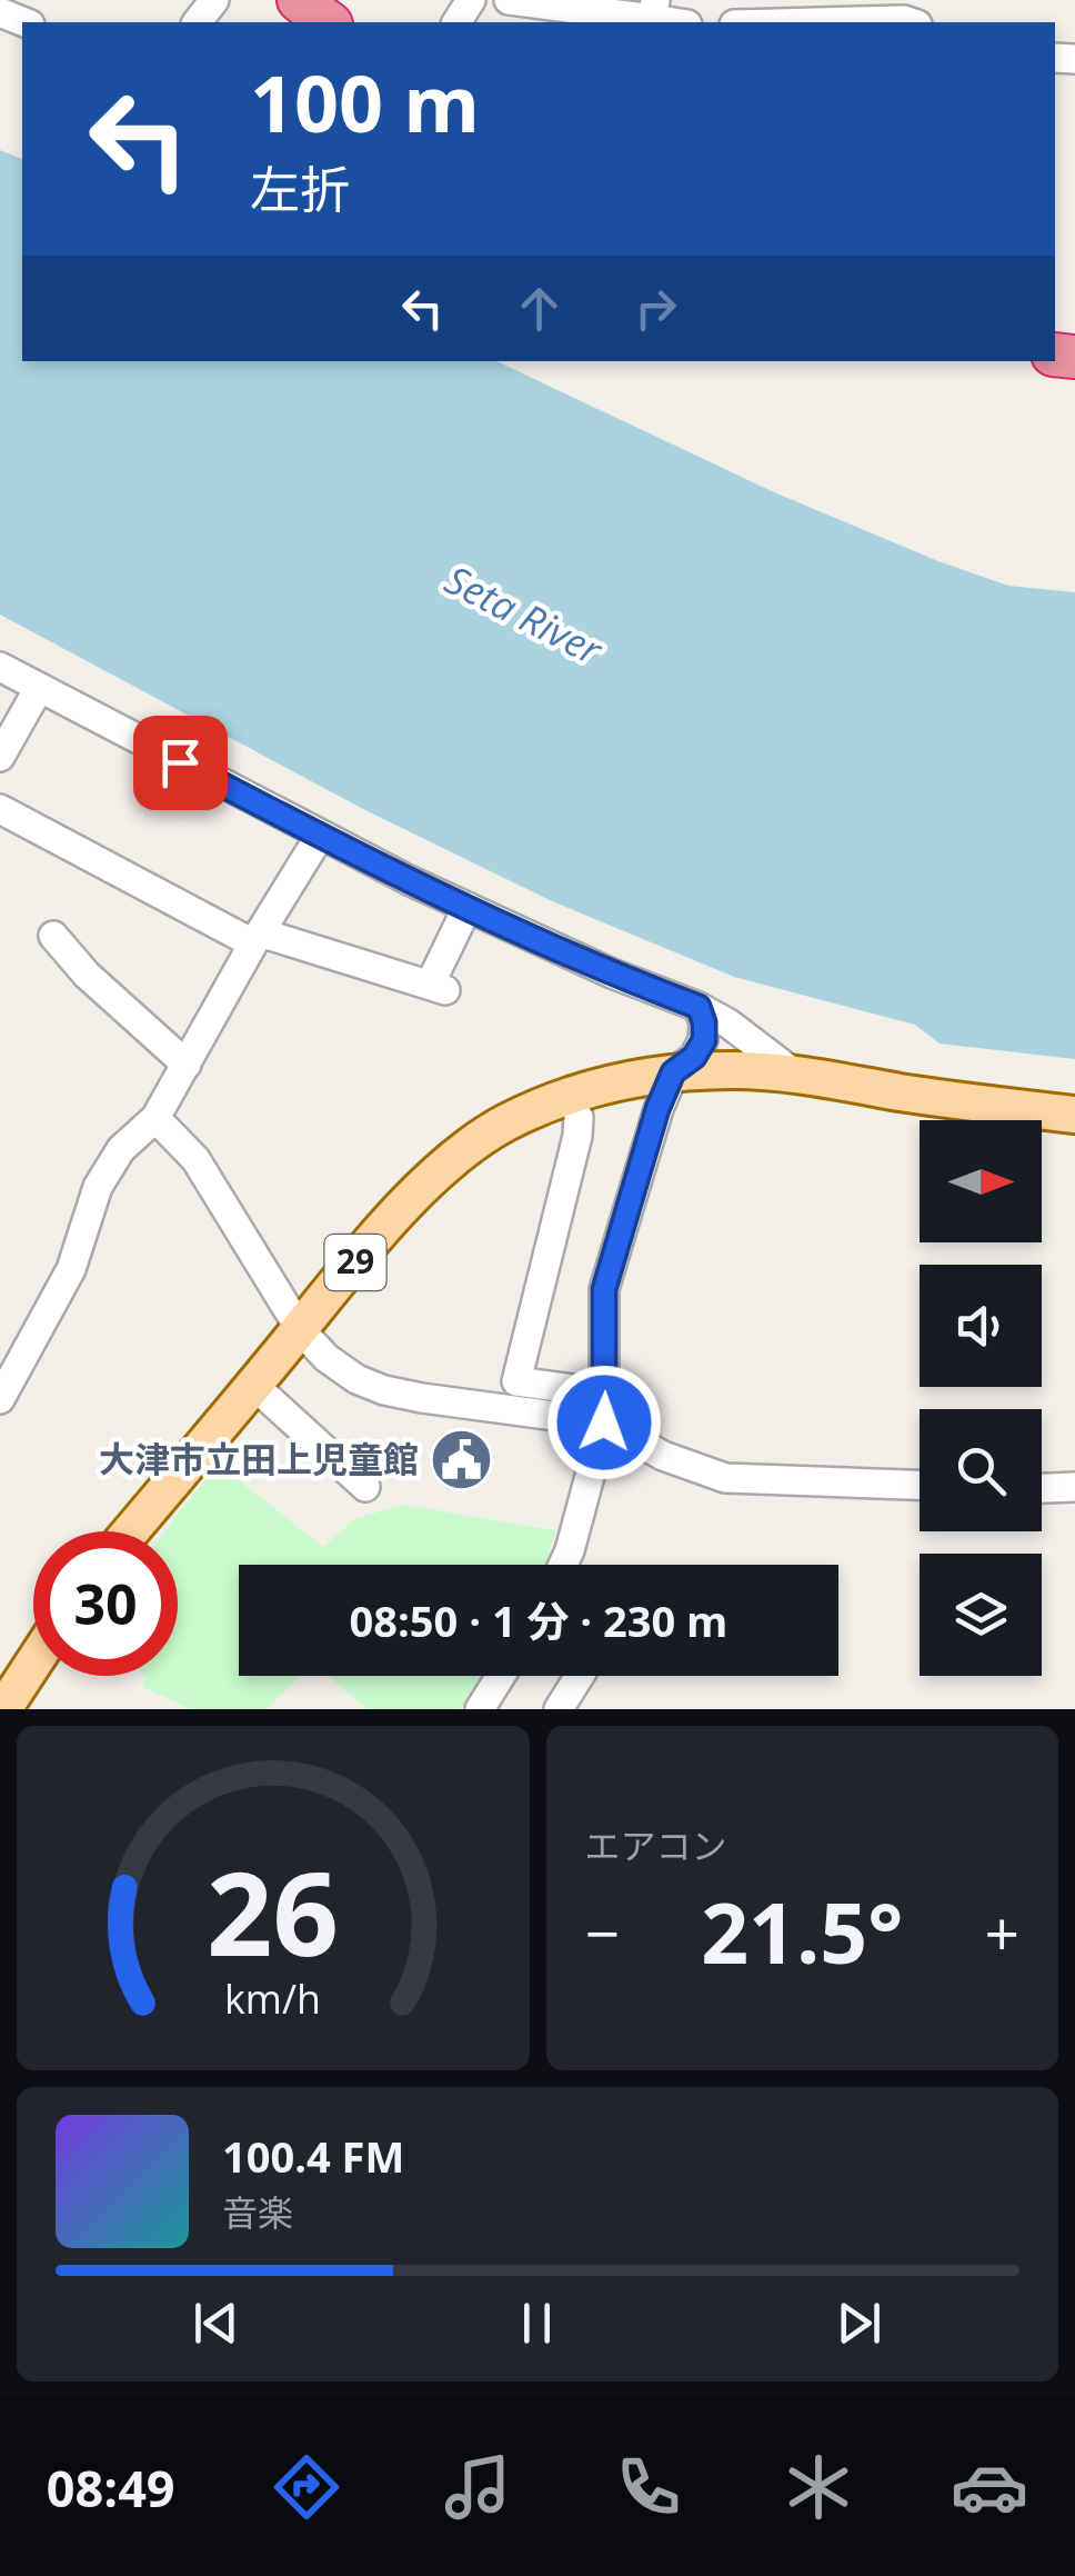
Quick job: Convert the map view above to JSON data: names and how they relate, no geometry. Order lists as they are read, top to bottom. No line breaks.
{"streets":{"main road":["29"]},"water":["Seta River"],"places":{"public building":["大津市立田上児童館"]},"north":"right","page":{"turn":["100 m","左折"],"limit":"30","trip":"08:50 · 1 分 · 230 m","tile":"エアコン","heat":["−","21.5°","+"],"song":["100.4 FM","音楽"],"tabs":"08:49","gauge":["26","km/h"]}}
